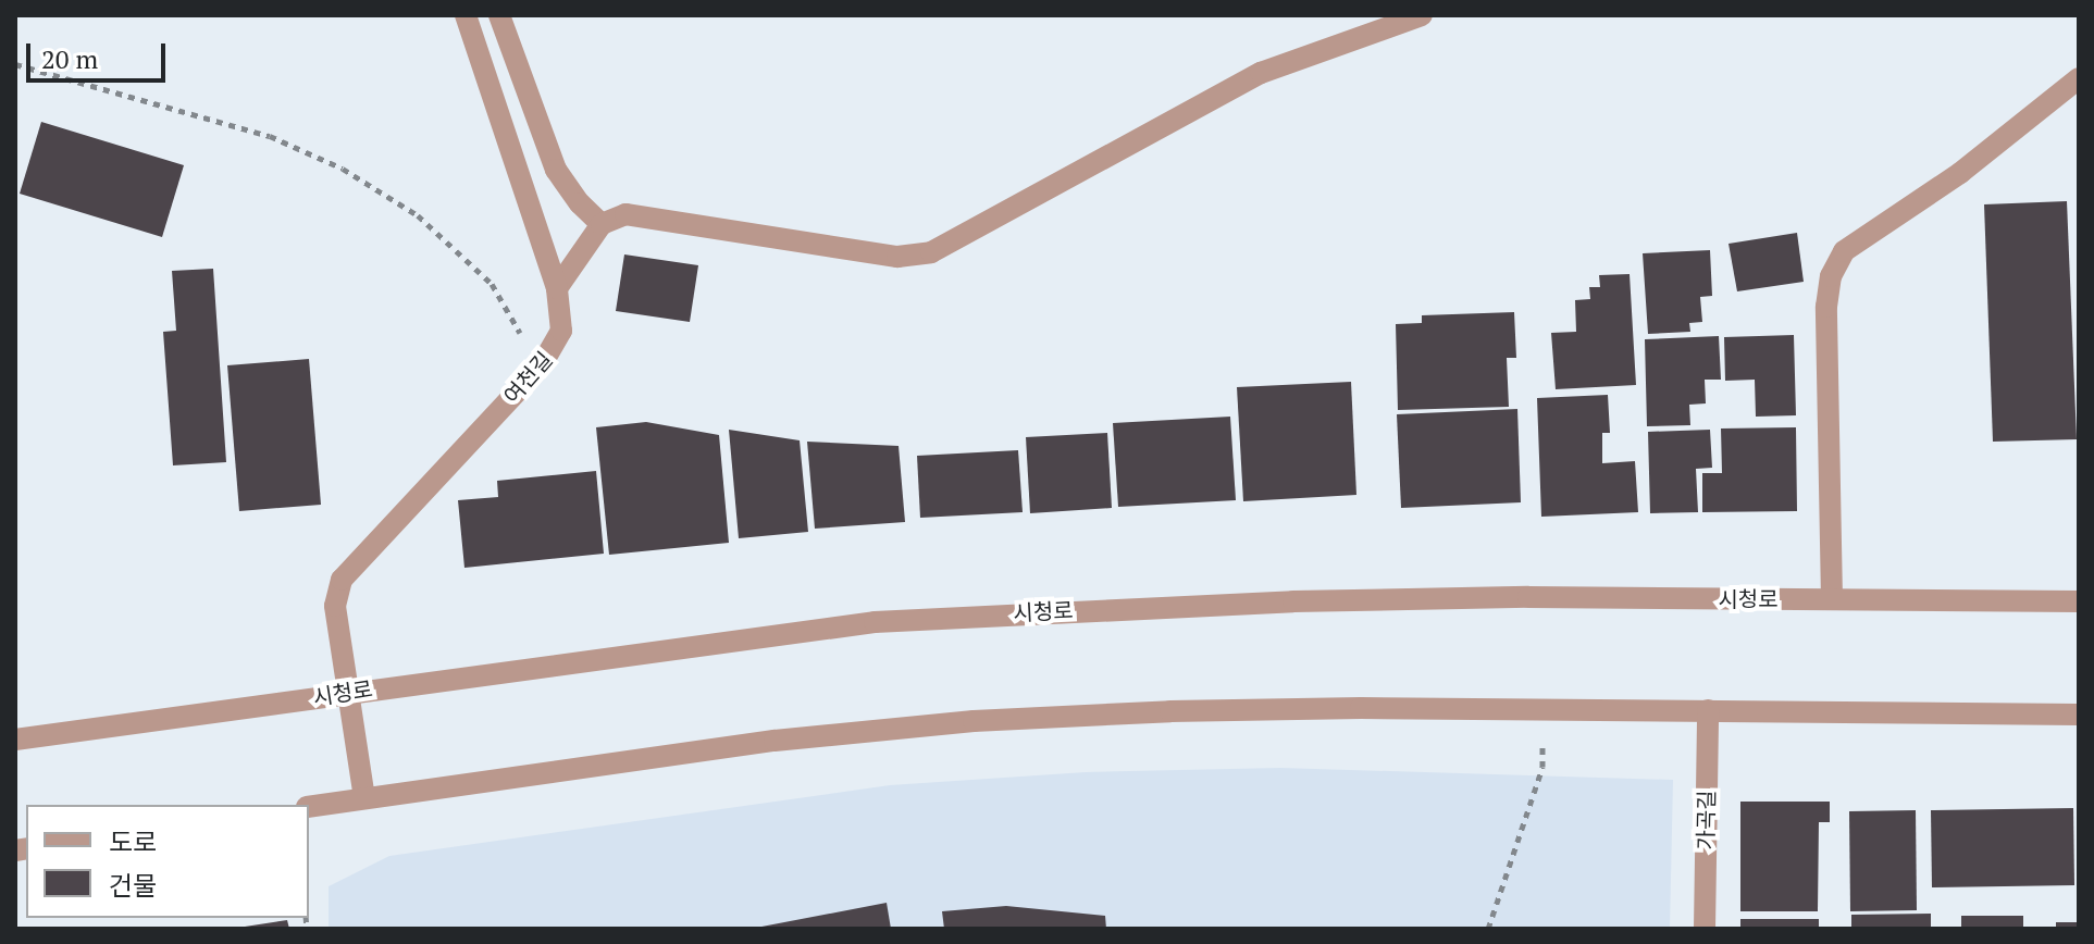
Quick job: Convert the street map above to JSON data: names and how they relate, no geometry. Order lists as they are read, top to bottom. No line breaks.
{"streets":{"street":["여천길","시청로","가곡길"]},"crossings":[["여천길","시청로"]],"legend":["도로","건물"],"scale_bar":"20 m"}
